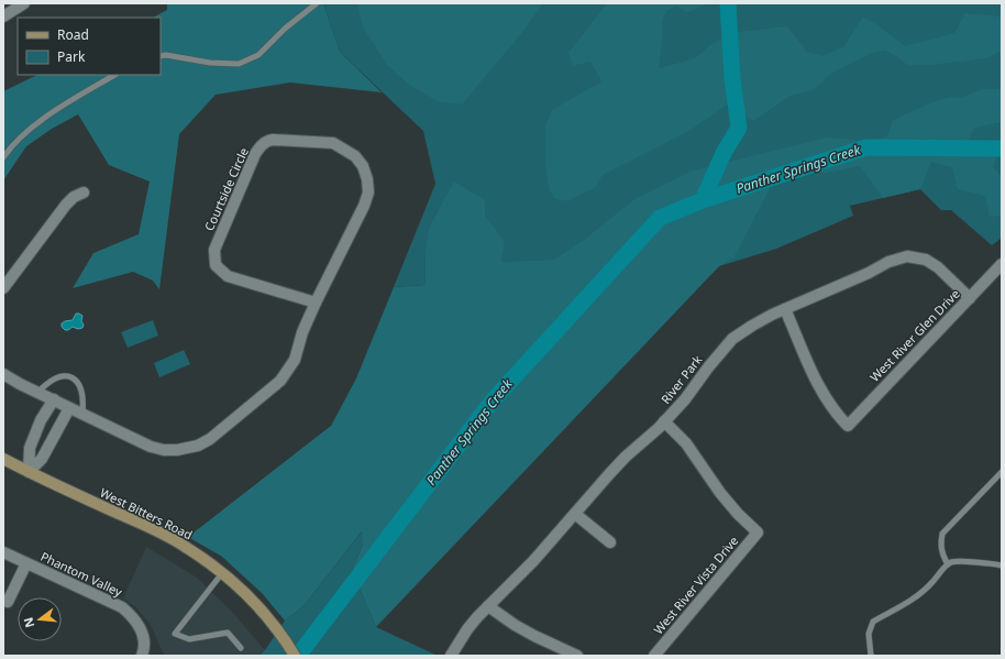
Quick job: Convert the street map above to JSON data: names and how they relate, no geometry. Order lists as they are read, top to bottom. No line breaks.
{"streets":{"main road":["West Bitters Road"],"street":["Courtside Circle","West River Glen Drive","River Park","Phantom Valley","West River Vista Drive"]},"crossings":[["West River Glen Drive","River Park"],["River Park","West River Vista Drive"]],"water":["Panther Springs Creek"],"legend":["Road","Park"],"north":"left"}
